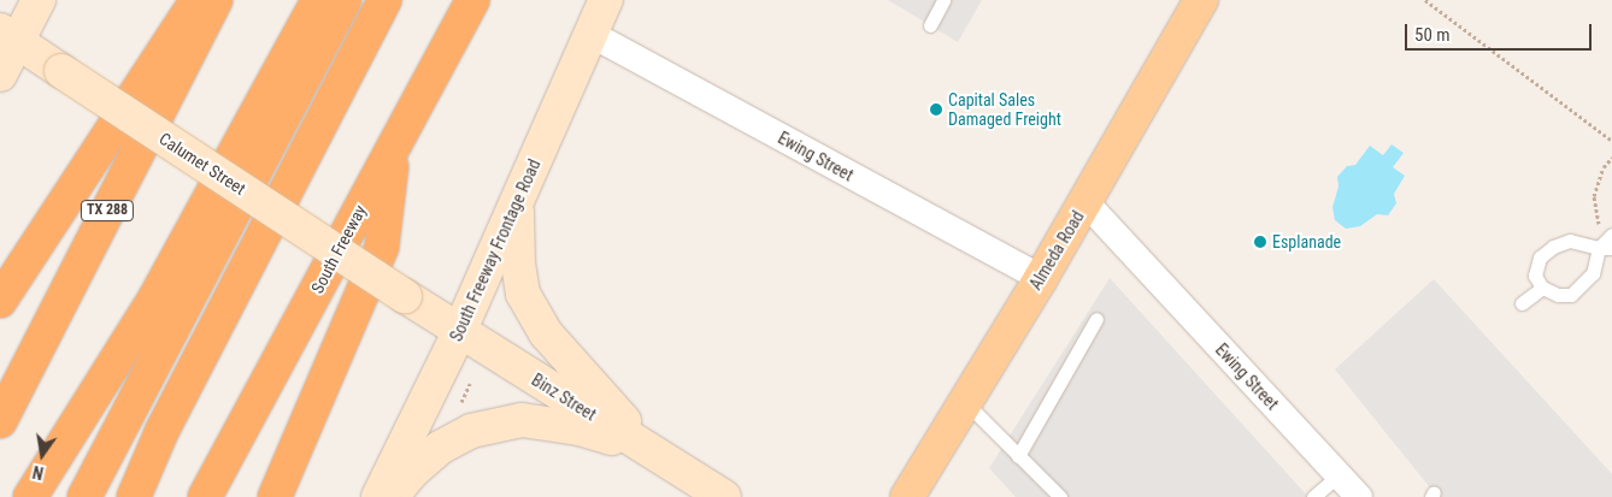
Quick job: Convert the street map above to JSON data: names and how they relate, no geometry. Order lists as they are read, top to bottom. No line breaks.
{"streets":{"highway":["TX 288","South Freeway"],"main road":["Calumet Street","South Freeway Frontage Road","Almeda Road","Binz Street"],"street":["Ewing Street"]},"crossings":[["Ewing Street","South Freeway Frontage Road"],["Ewing Street","Almeda Road"],["Calumet Street","Binz Street"],["South Freeway Frontage Road","Binz Street"]],"places":["Capital Sales Damaged Freight","Esplanade"],"scale_bar":"50 m","north":"bottom"}
